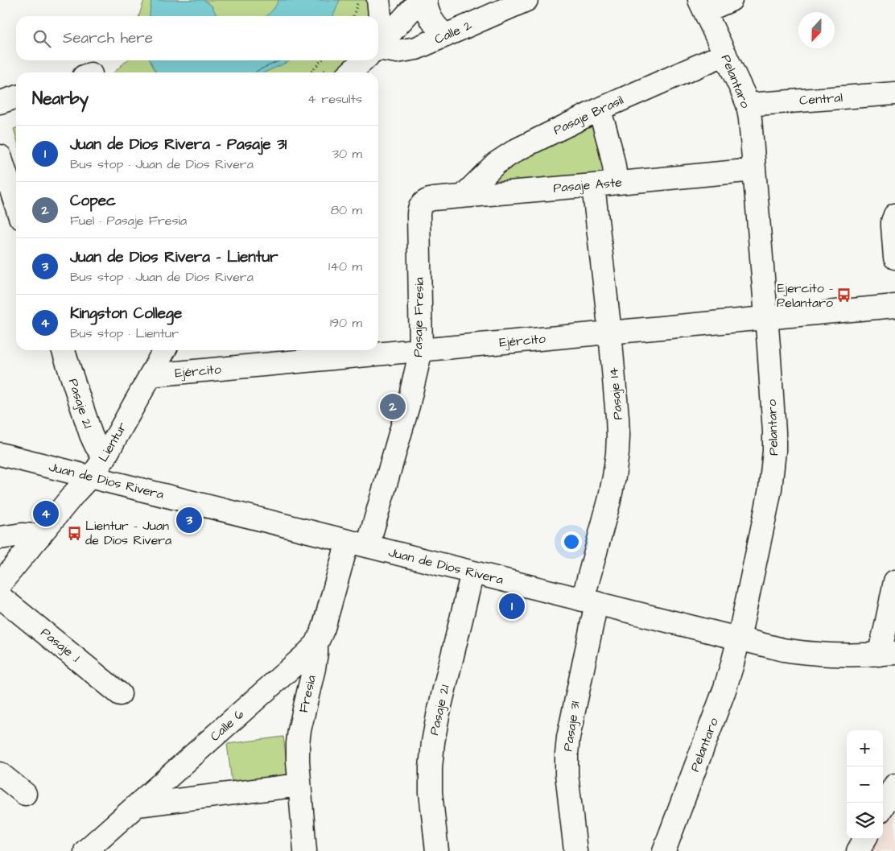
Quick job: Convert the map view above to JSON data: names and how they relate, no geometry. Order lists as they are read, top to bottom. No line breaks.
{"streets":{"street":["Calle 2","Pelantaro","Central","Pasaje Brasil","Pasaje Aste","Pasaje Fresia","Ejército","Pasaje 14","Pasaje 21","Lientur","Juan de Dios Rivera","Pasaje .1","Fresia","Calle 6","Pasaje 31"]},"crossings":[["Pelantaro","Central"],["Pelantaro","Pasaje Brasil"],["Pelantaro","Pasaje Aste"],["Pelantaro","Ejército"],["Pelantaro","Juan de Dios Rivera"],["Pasaje Brasil","Pasaje Aste"],["Pasaje Aste","Pasaje Fresia"],["Pasaje Aste","Pasaje 14"],["Pasaje Fresia","Ejército"],["Pasaje Fresia","Juan de Dios Rivera"],["Pasaje Fresia","Fresia"],["Ejército","Pasaje 14"],["Ejército","Lientur"],["Pasaje 14","Juan de Dios Rivera"],["Pasaje 14","Pasaje 31"],["Pasaje 21","Lientur"],["Pasaje 21","Juan de Dios Rivera"],["Lientur","Juan de Dios Rivera"],["Juan de Dios Rivera","Fresia"],["Juan de Dios Rivera","Pasaje 31"],["Fresia","Calle 6"]],"places":{"bus stop":["Ejercito - Pelantaro","Lientur - Juan de Dios Rivera"]},"north":"bottom","page":{"search":"Search here","heading":["Nearby","4 results"],"list":[{"mark":"1","name":"Juan de Dios Rivera - Pasaje 31","note":"Bus stop · Juan de Dios Rivera","value":"30 m"},{"mark":"2","name":"Copec","note":"Fuel · Pasaje Fresia","value":"80 m"},{"mark":"3","name":"Juan de Dios Rivera - Lientur","note":"Bus stop · Juan de Dios Rivera","value":"140 m"},{"mark":"4","name":"Kingston College","note":"Bus stop · Lientur","value":"190 m"}],"pins":["2","4","3","1"],"map_buttons":["+","−"]}}
